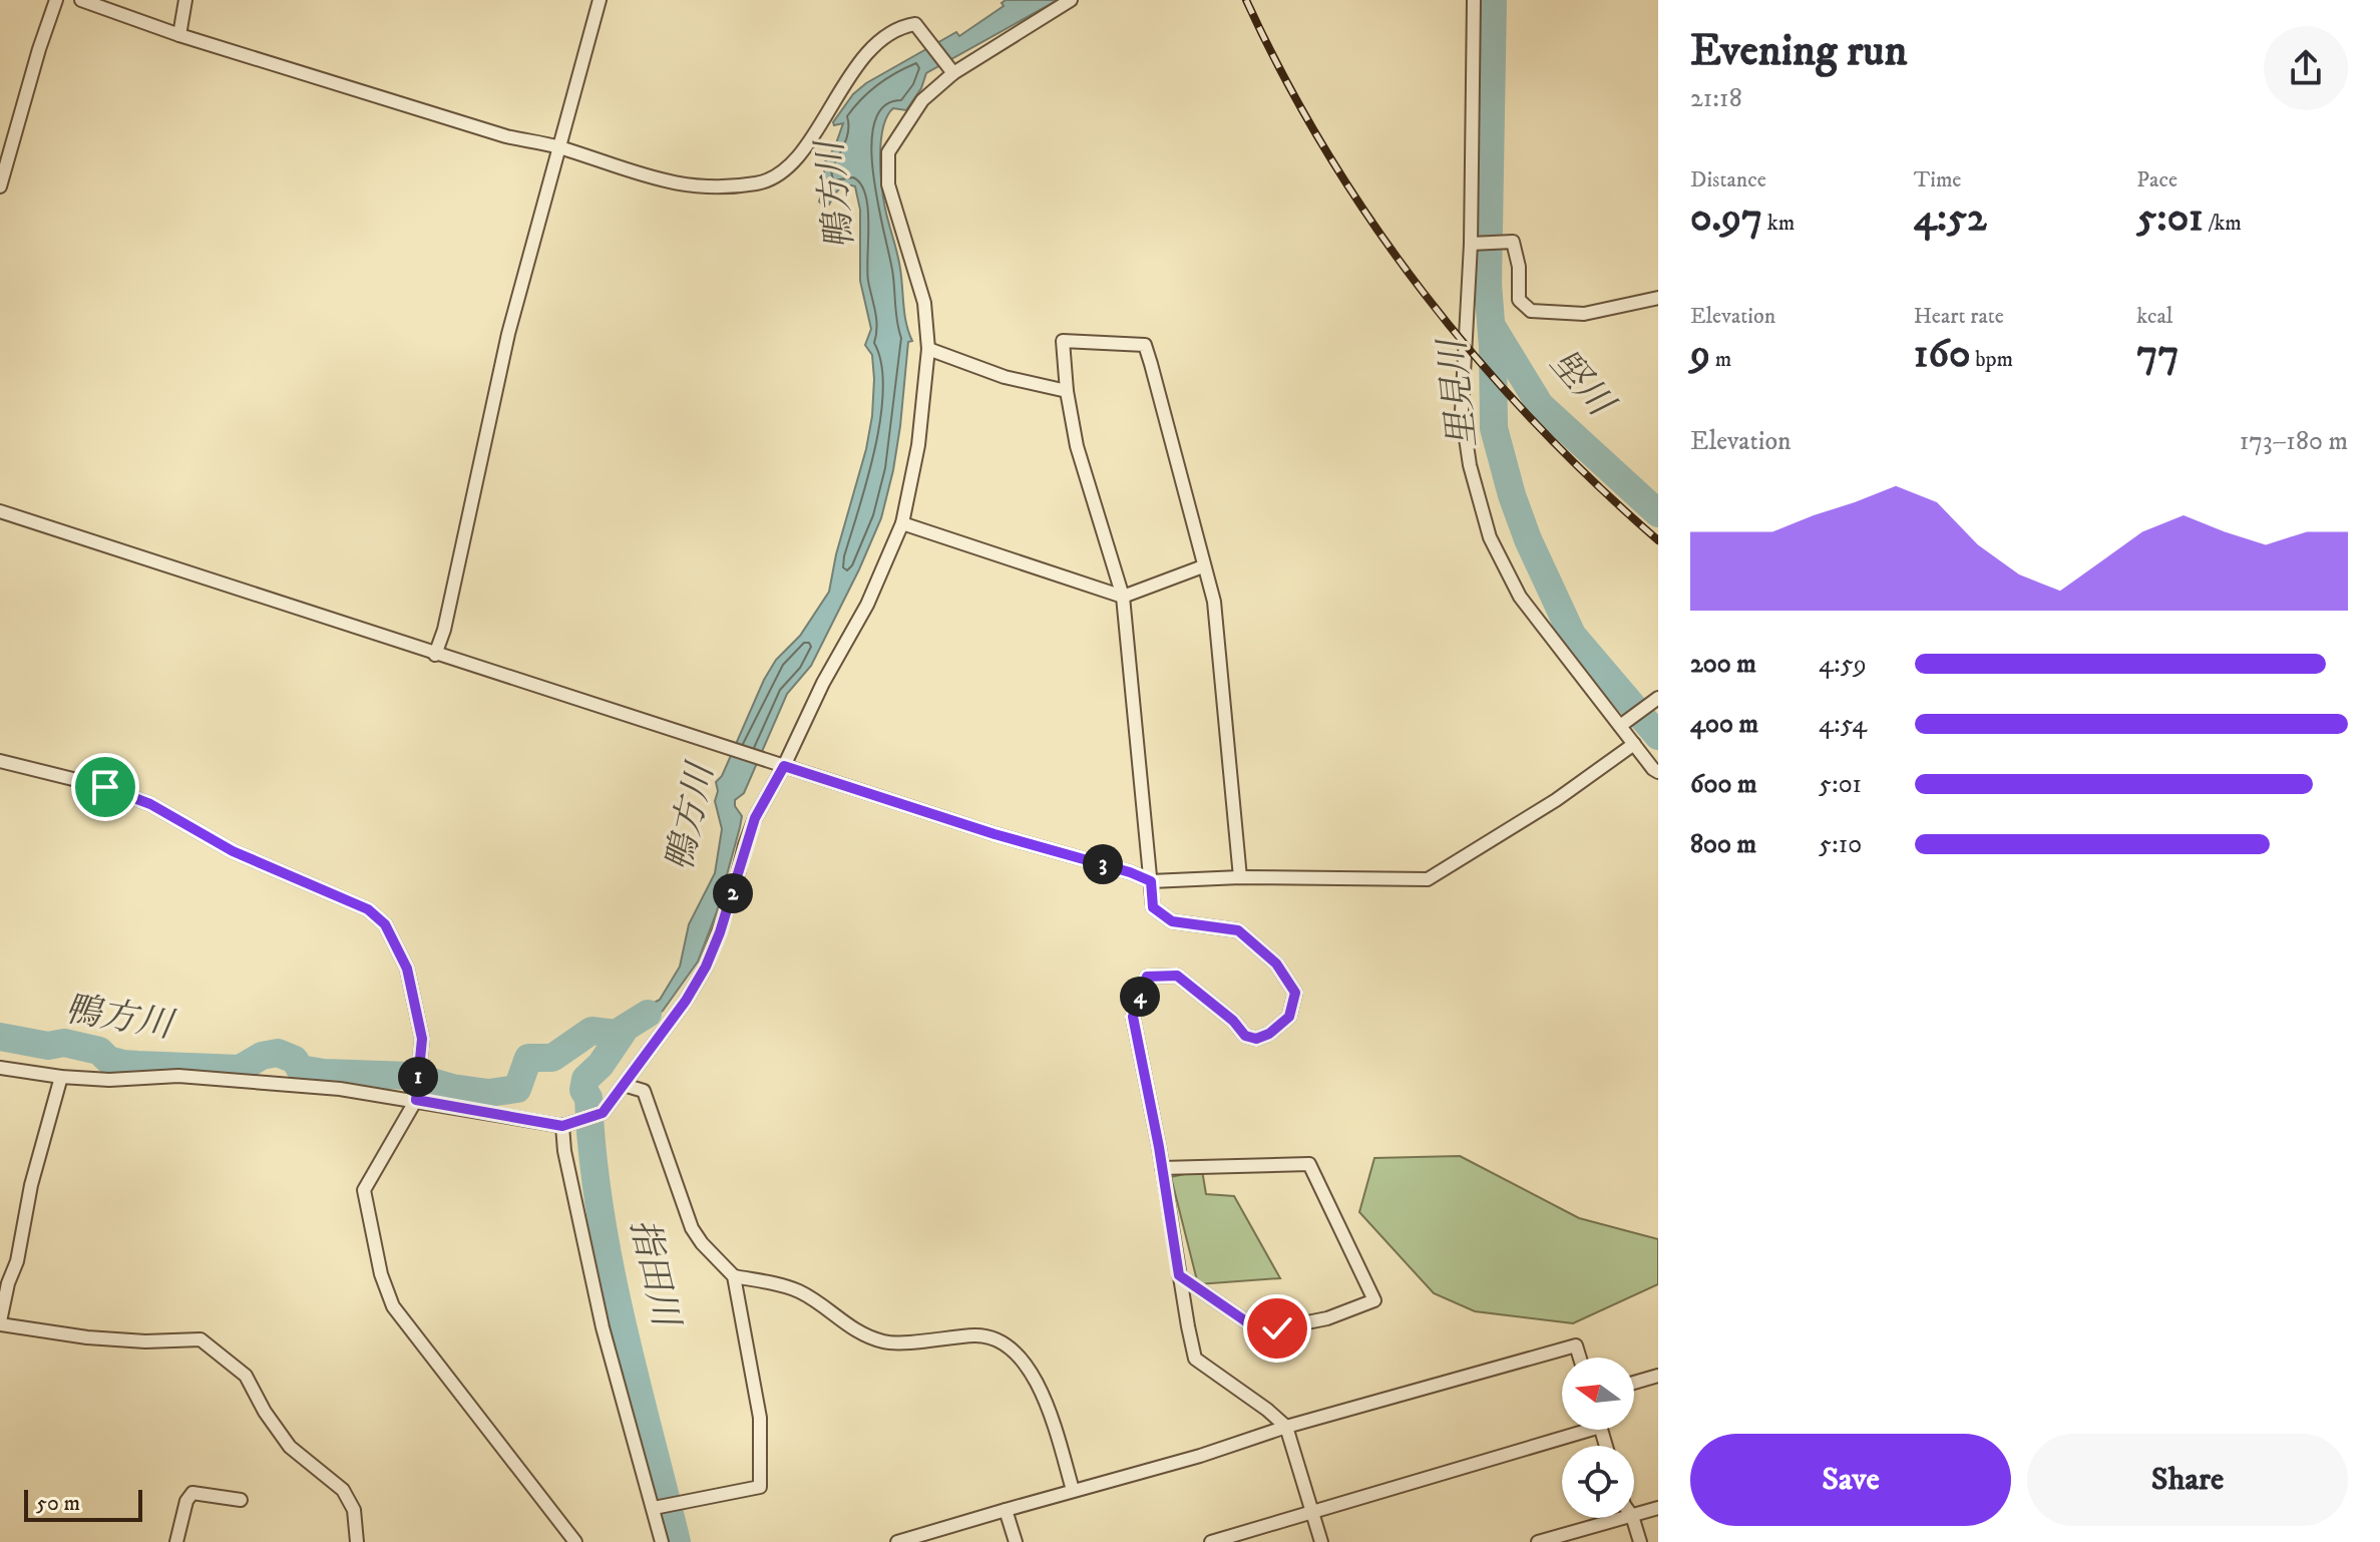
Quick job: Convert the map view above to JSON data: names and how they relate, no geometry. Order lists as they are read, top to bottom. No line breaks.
{"water":["鴨方川","堅川","里見川","指田川"],"scale_bar":"50 m","north":"left","page":{"heading":["Evening run","21:18"],"stats":[["Distance","0.97 km"],["Time","4:52"],["Pace","5:01 /km"],["Elevation","9 m"],["Heart rate","160 bpm"],["kcal","77"]],"chart":["Elevation","173–180 m"],"list":[{"name":"200 m","note":"4:59"},{"name":"400 m","note":"4:54"},{"name":"600 m","note":"5:01"},{"name":"800 m","note":"5:10"}],"pins":["3","2","4","1"],"buttons":["Save","Share"],"scale":"50 m"}}
